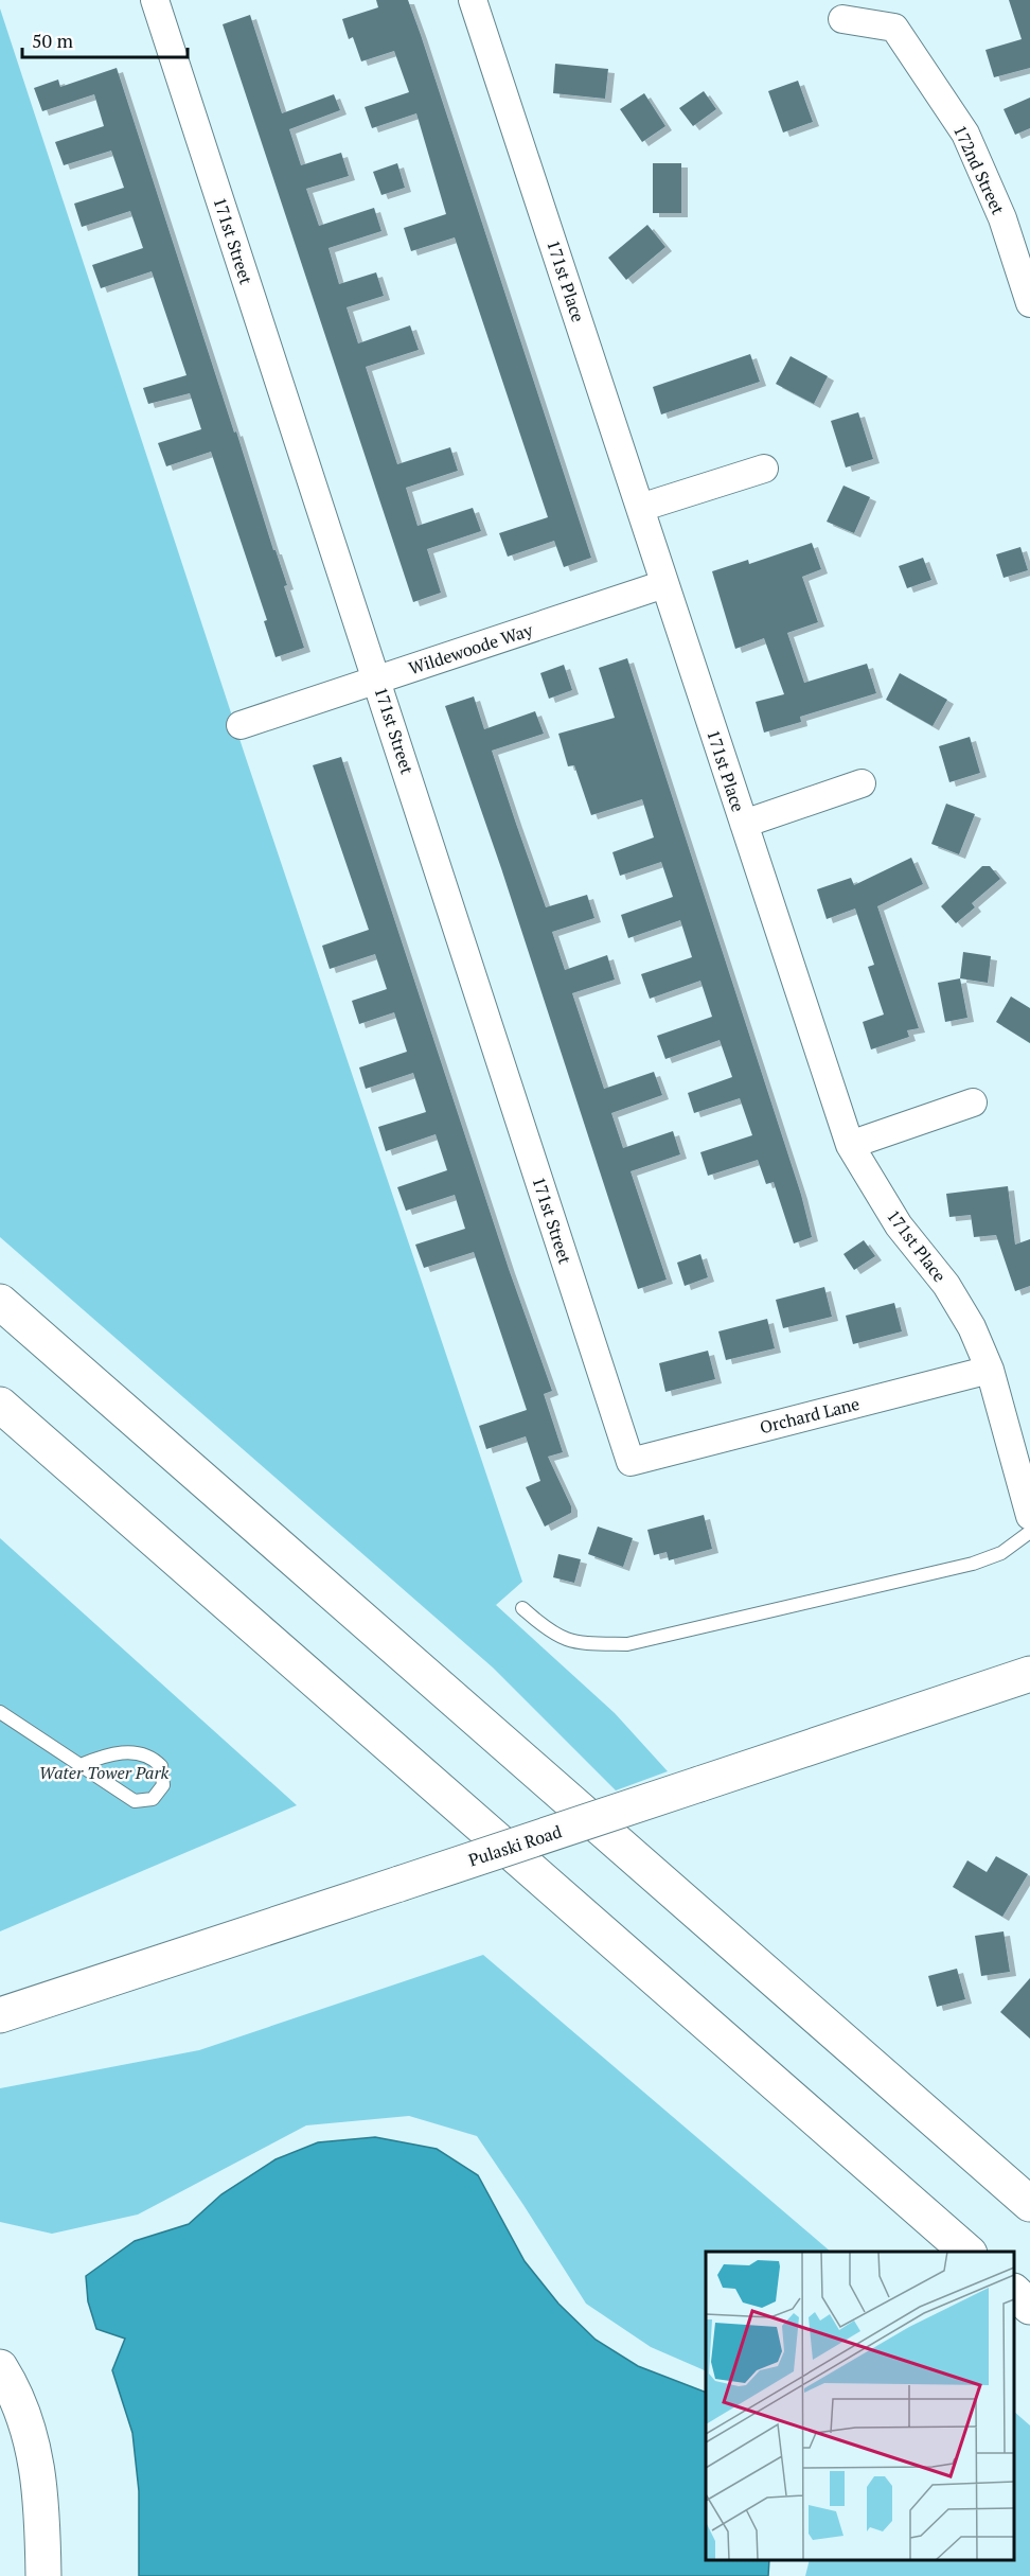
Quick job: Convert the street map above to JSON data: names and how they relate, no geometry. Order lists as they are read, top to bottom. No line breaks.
{"streets":{"main road":["Pulaski Road"],"street":["172nd Street","171st Street","171st Place","Wildewoode Way","Orchard Lane"]},"crossings":[["171st Street","Wildewoode Way"],["171st Street","Orchard Lane"],["171st Place","Wildewoode Way"],["171st Place","Orchard Lane"]],"parks":["Water Tower Park"],"scale_bar":"50 m"}
